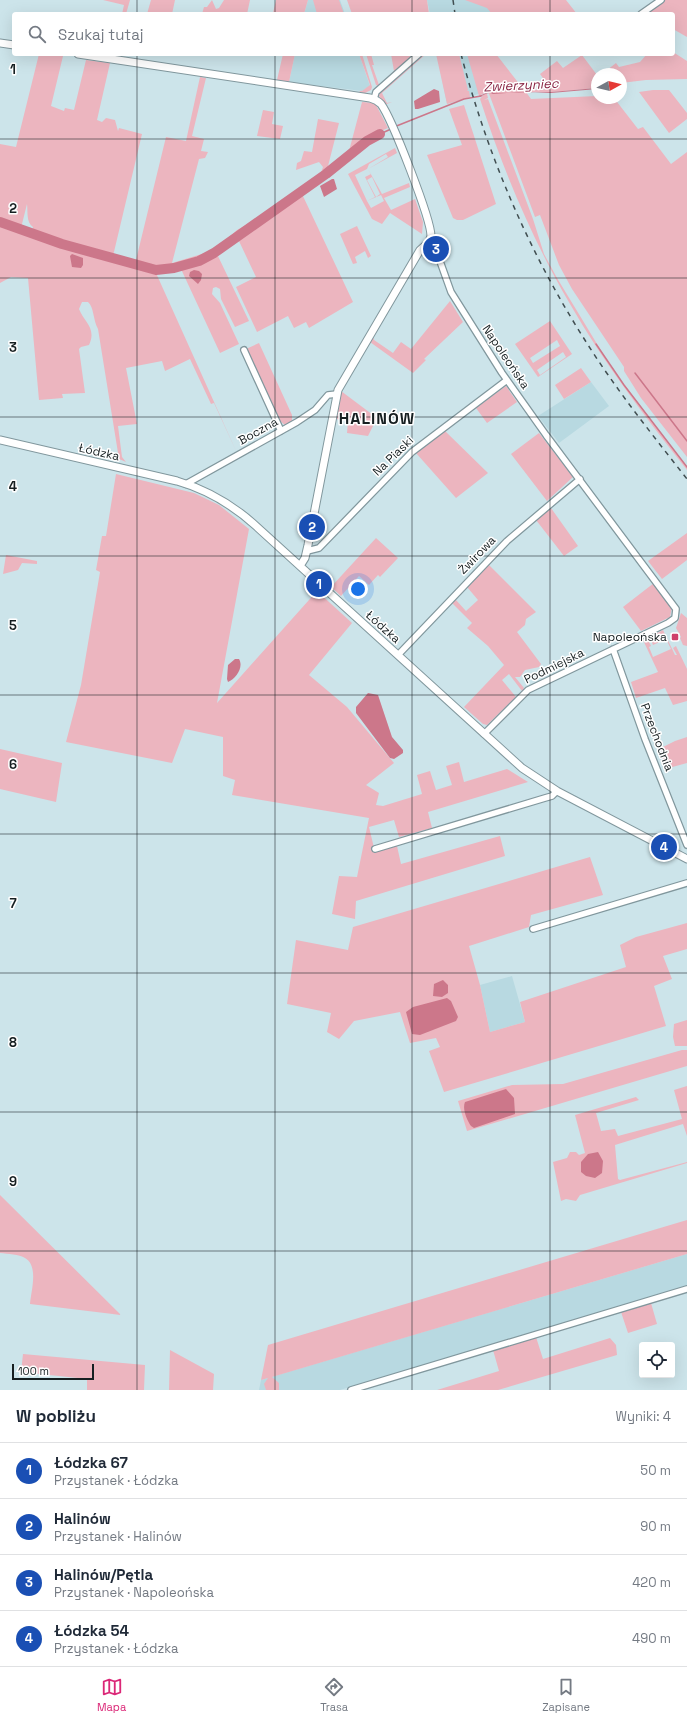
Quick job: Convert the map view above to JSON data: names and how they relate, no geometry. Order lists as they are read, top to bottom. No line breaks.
{"streets":{"main road":["Napoleońska","Łódzka"],"street":["Boczna","Na Piaski","Żwirowa","Podmiejska","Przechodnia"]},"crossings":[["Napoleońska","Na Piaski"],["Napoleońska","Żwirowa"],["Napoleońska","Podmiejska"],["Boczna","Łódzka"],["Łódzka","Żwirowa"],["Łódzka","Podmiejska"],["Podmiejska","Przechodnia"]],"districts":["HALINÓW"],"water":["Zwierzyniec"],"places":{"transit":["Napoleońska"]},"scale_bar":"100 m","north":"right","page":{"search":"Szukaj tutaj","pins":["3","2","1","4"],"scale":"100 m","heading":["W pobliżu","Wyniki: 4"],"list":[{"mark":"1","name":"Łódzka 67","note":"Przystanek · Łódzka","value":"50 m"},{"mark":"2","name":"Halinów","note":"Przystanek · Halinów","value":"90 m"},{"mark":"3","name":"Halinów/Pętla","note":"Przystanek · Napoleońska","value":"420 m"},{"mark":"4","name":"Łódzka 54","note":"Przystanek · Łódzka","value":"490 m"}],"nav":["Mapa","Trasa","Zapisane"]},"grid":{"rows":["1","2","3","4","5","6","7","8","9"]}}
